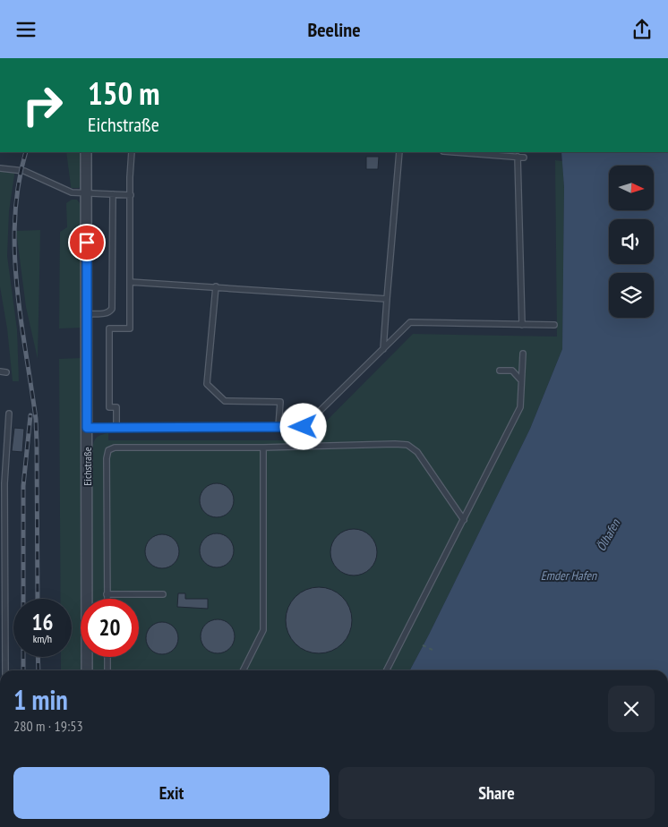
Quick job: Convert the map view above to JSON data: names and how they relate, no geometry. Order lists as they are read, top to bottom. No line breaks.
{"streets":{"street":["Eichstraße"]},"water":["Ölhafen","Emder Hafen"],"north":"right","page":{"header":"Beeline","turn":["150 m","Eichstraße"],"speed":"16 km/h","limit":"20","heading":["1 min","280 m · 19:53"],"buttons":["Exit","Share"]}}
